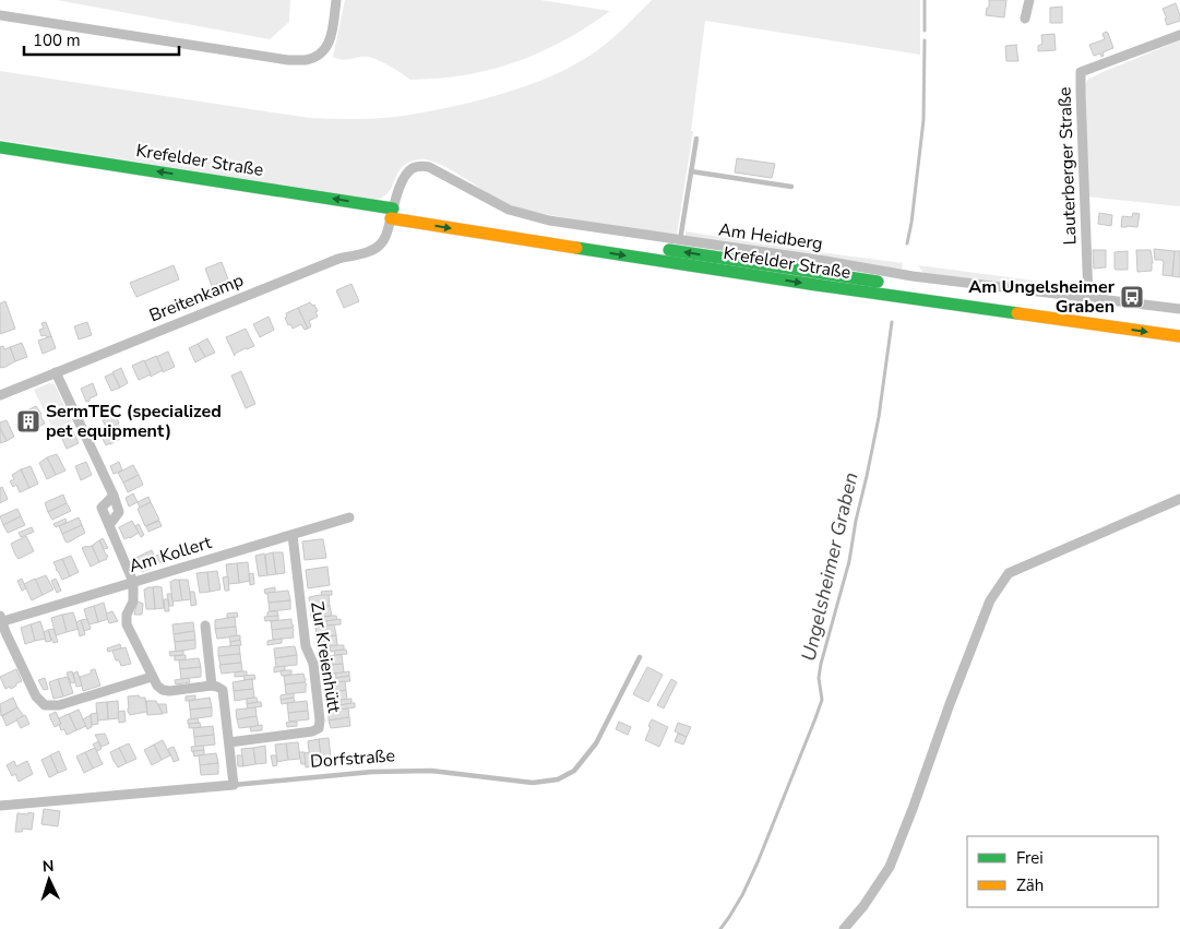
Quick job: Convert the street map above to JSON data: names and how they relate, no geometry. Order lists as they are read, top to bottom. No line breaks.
{"streets":{"main road":["Krefelder Straße"],"street":["Lauterberger Straße","Am Heidberg","Breitenkamp","Am Kollert","Zur Kreienhütt","Dorfstraße"]},"crossings":[["Krefelder Straße","Am Heidberg"],["Krefelder Straße","Breitenkamp"],["Lauterberger Straße","Am Heidberg"],["Am Heidberg","Breitenkamp"],["Am Kollert","Zur Kreienhütt"]],"water":["Ungelsheimer Graben"],"places":{"bus stop":["Am Ungelsheimer Graben"],"building":["SermTEC (specialized pet equipment)"]},"legend":["Frei","Zäh"],"scale_bar":"100 m","north":"top"}
